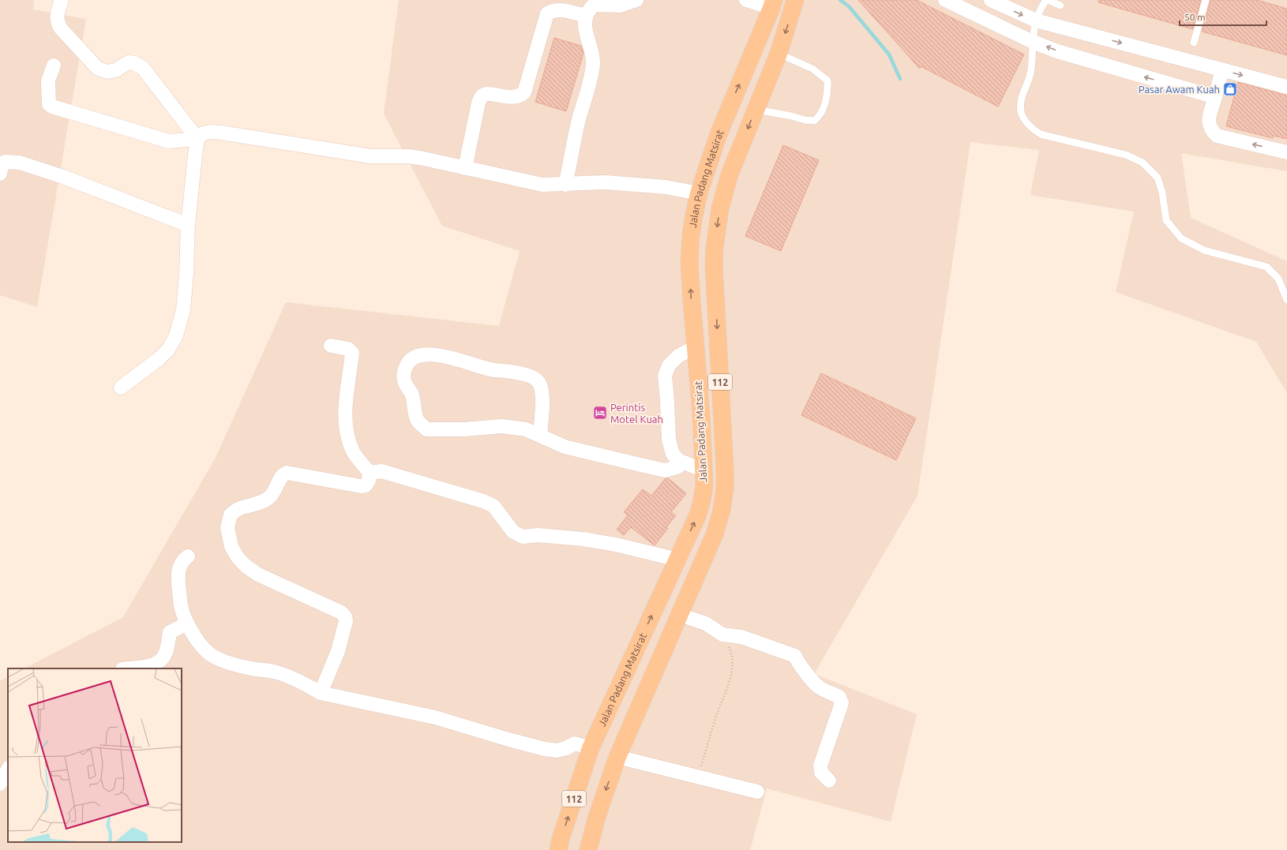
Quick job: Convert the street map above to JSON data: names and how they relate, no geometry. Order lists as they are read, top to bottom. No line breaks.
{"streets":{"main road":["Jalan Padang Matsirat","112"]},"places":{"shop":["Pasar Awam Kuah"],"hotel":["Perintis Motel Kuah"]},"scale_bar":"50 m"}
